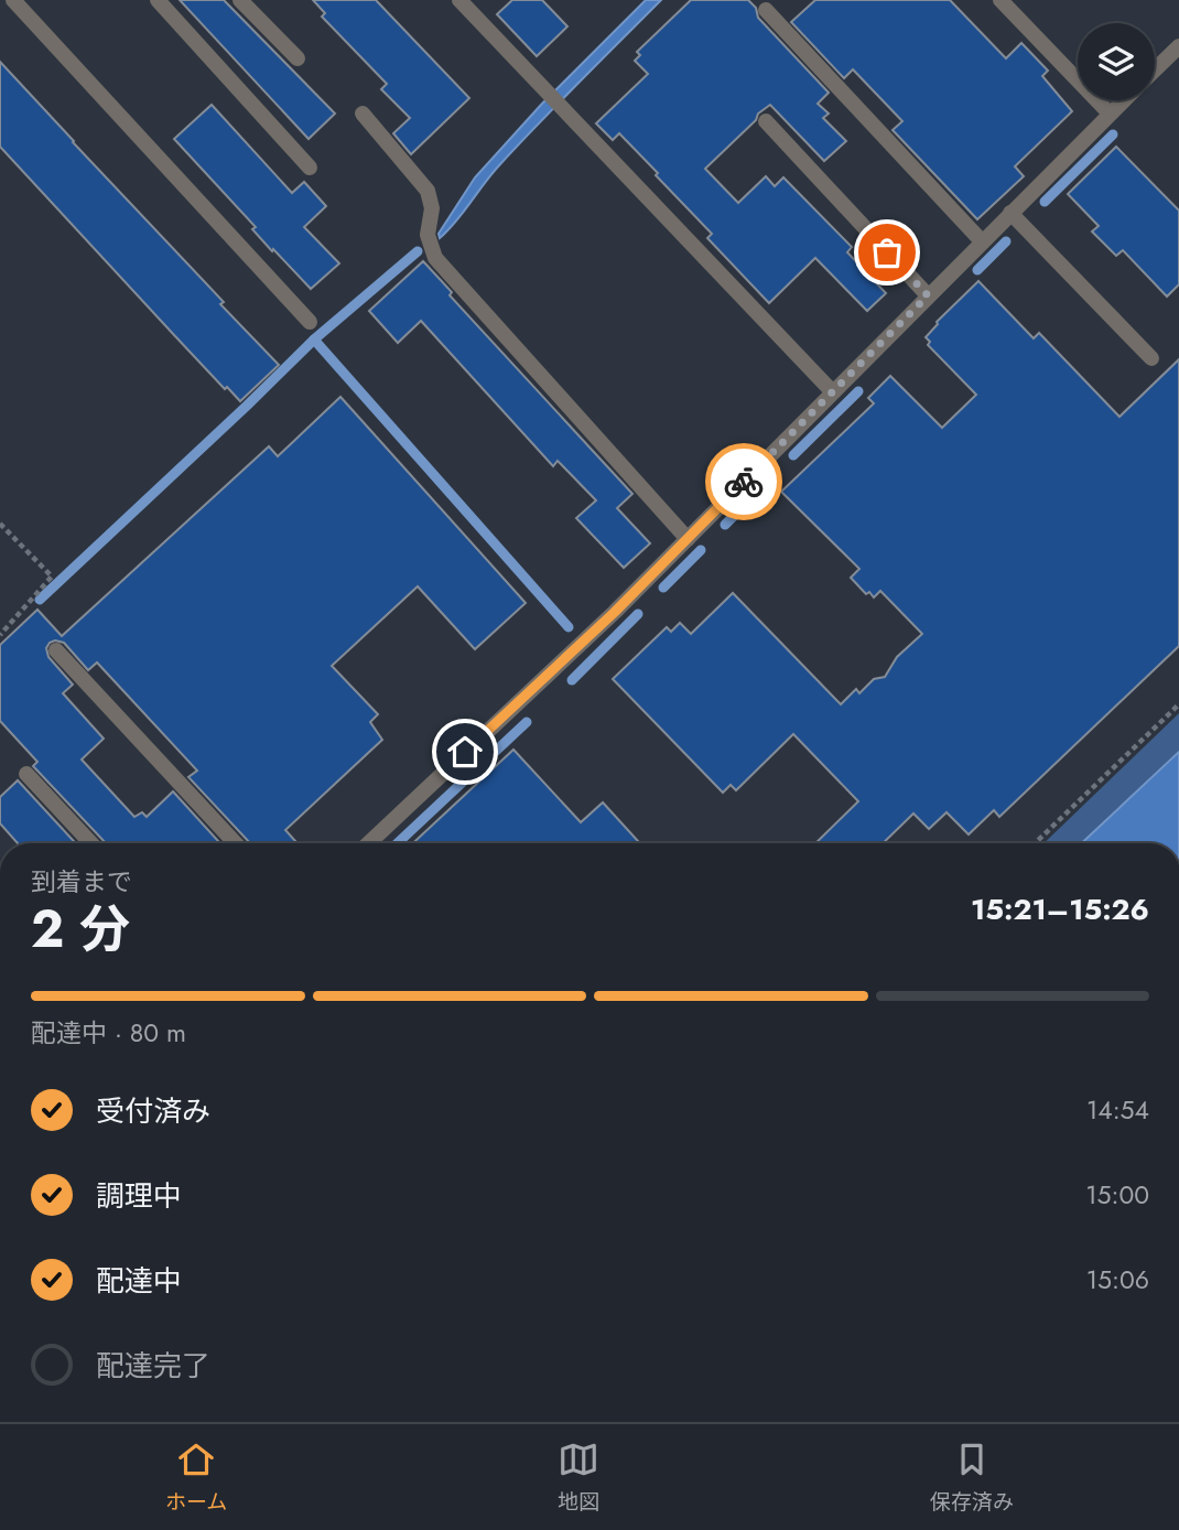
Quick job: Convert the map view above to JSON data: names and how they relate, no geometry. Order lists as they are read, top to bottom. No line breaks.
{"page":{"heading":["2 分","到着まで","15:21–15:26"],"bar":"配達中 · 80 m","list":[["受付済み","14:54"],["調理中","15:00"],["配達中","15:06"],"配達完了"],"tabs":["ホーム","地図","保存済み"]}}
